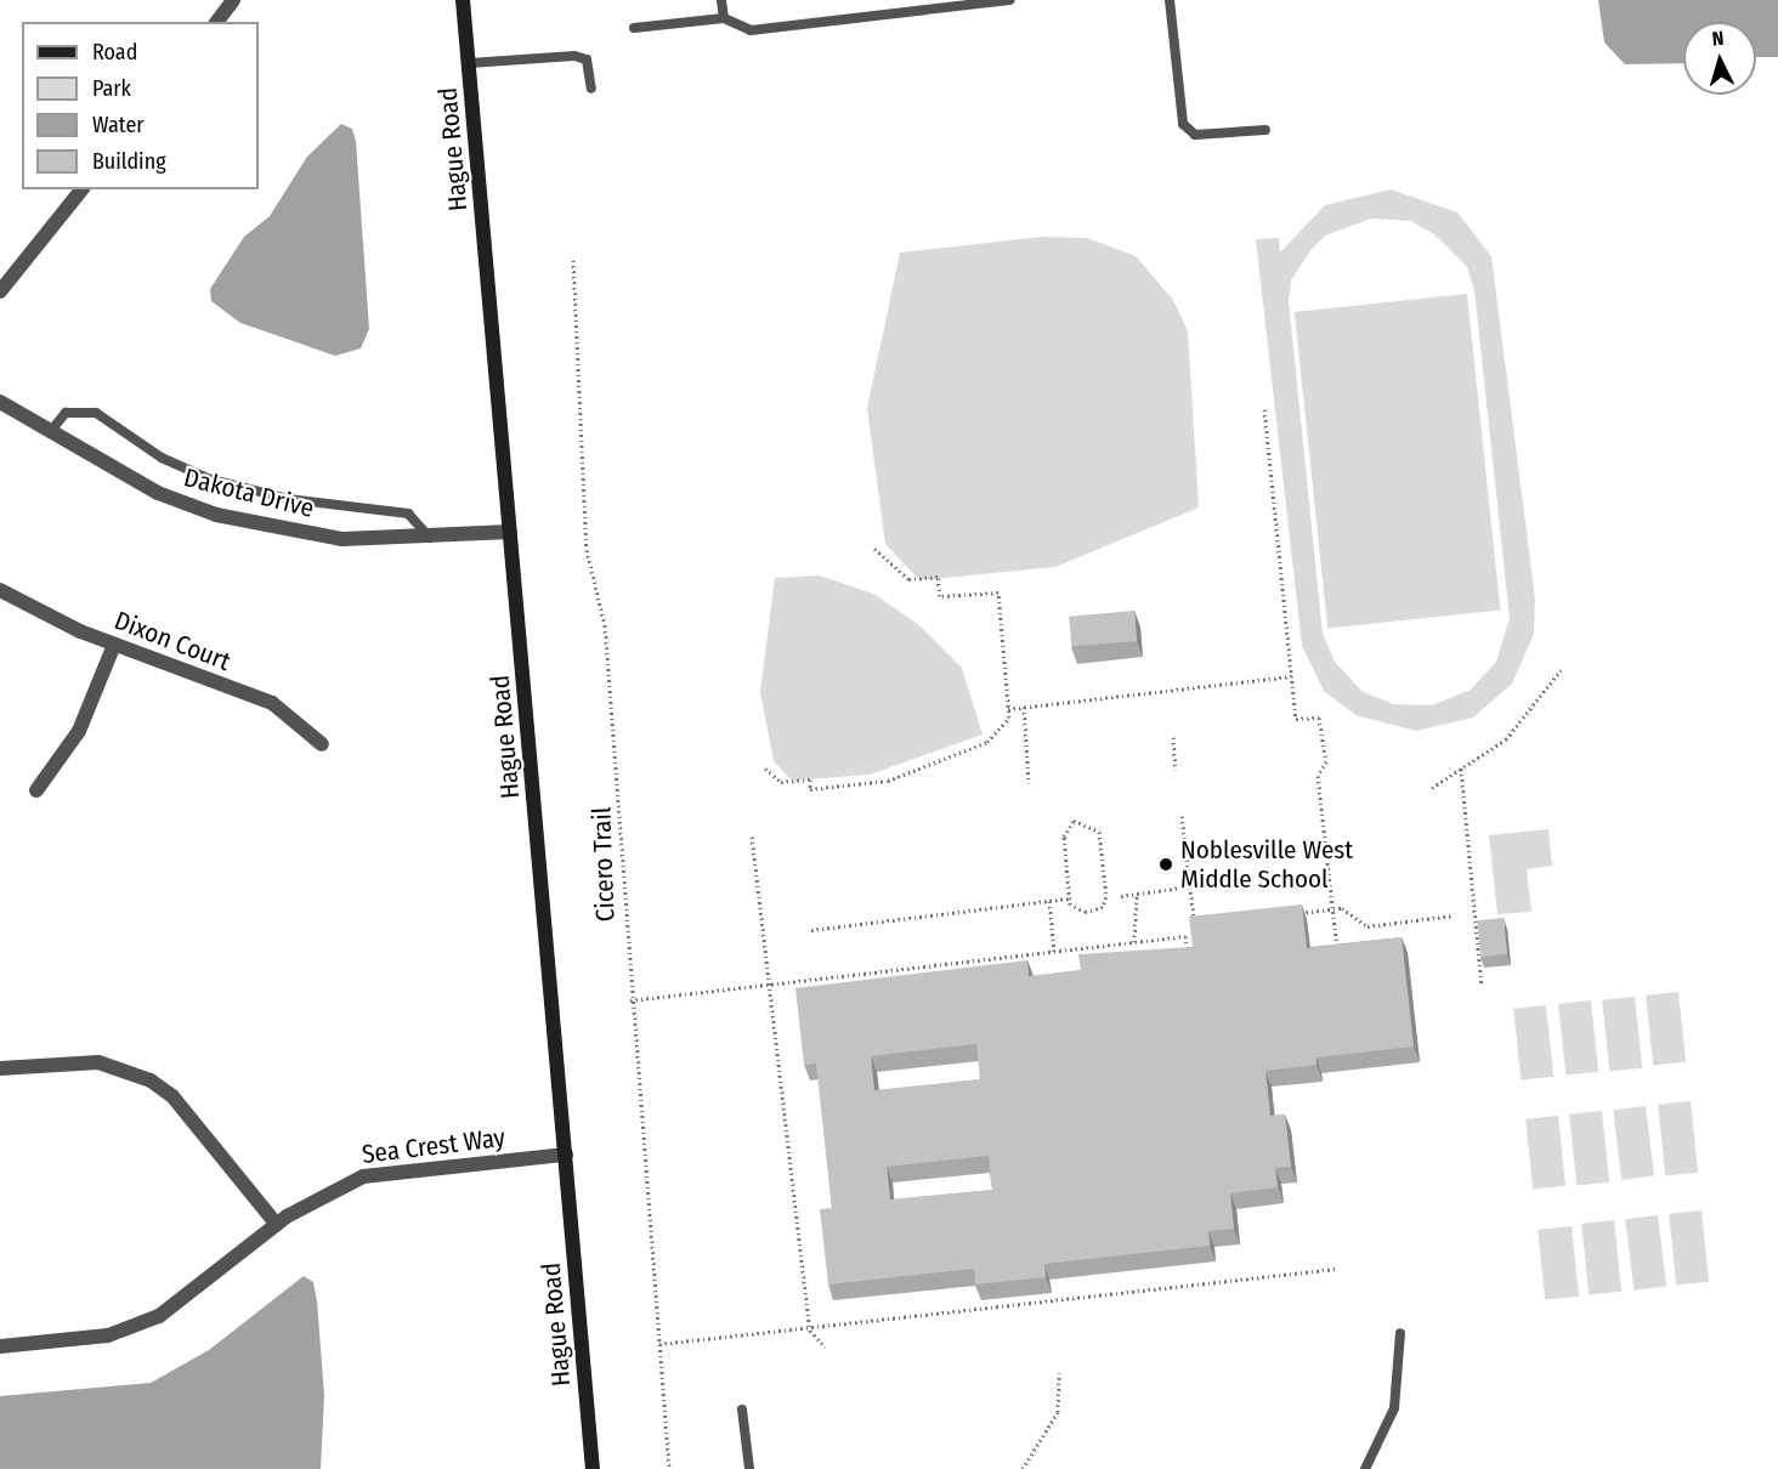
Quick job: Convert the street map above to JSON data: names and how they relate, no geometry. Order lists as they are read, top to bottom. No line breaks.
{"streets":{"main road":["Hague Road"],"street":["Dakota Drive","Dixon Court","Sea Crest Way"],"path":["Cicero Trail"]},"crossings":[["Hague Road","Dakota Drive"],["Hague Road","Sea Crest Way"]],"places":["Noblesville West Middle School"],"legend":["Road","Park","Water","Building"],"north":"top"}
